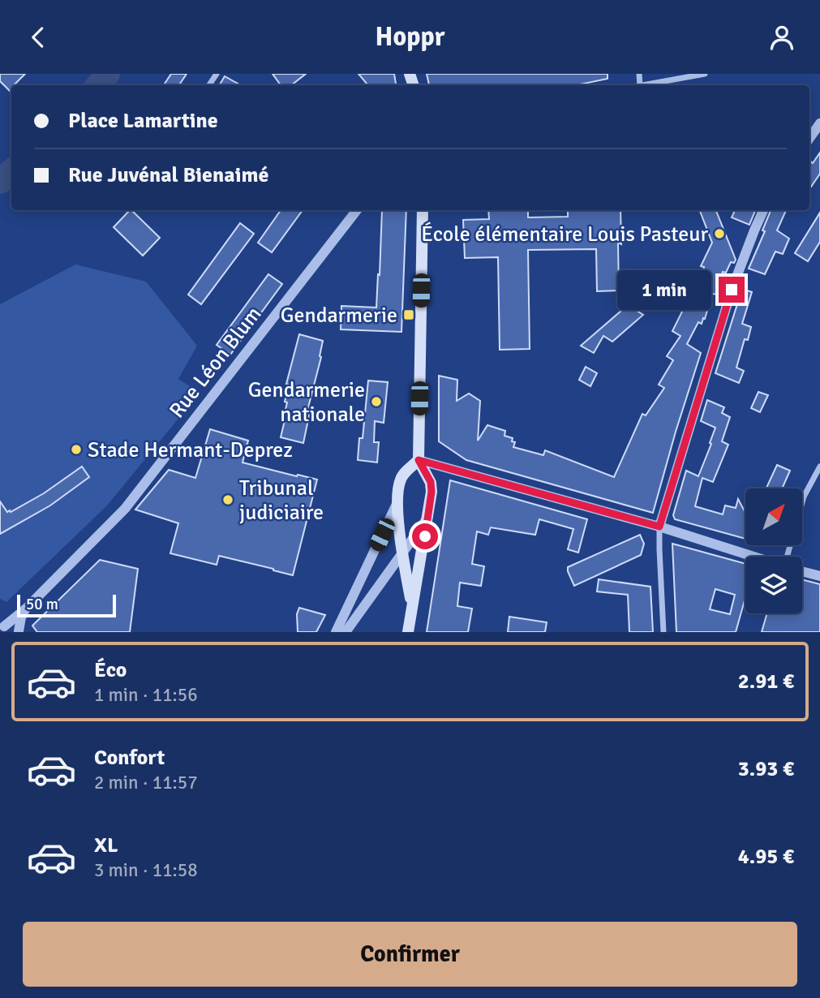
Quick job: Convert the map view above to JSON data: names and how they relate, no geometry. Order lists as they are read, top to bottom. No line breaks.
{"streets":{"street":["Rue Léon Blum"]},"places":{"other":["École élémentaire Louis Pasteur","Gendarmerie nationale","Stade Hermant-Deprez","Tribunal judiciaire"],"transit":["Gendarmerie"]},"scale_bar":"50 m","north":"top right","page":{"header":"Hoppr","banner":["Place Lamartine","Rue Juvénal Bienaimé"],"bubble":"1 min","scale":"50 m","list":[{"name":"Éco","note":"1 min · 11:56","value":"2.91 €"},{"name":"Confort","note":"2 min · 11:57","value":"3.93 €"},{"name":"XL","note":"3 min · 11:58","value":"4.95 €"}],"buttons":"Confirmer"}}
